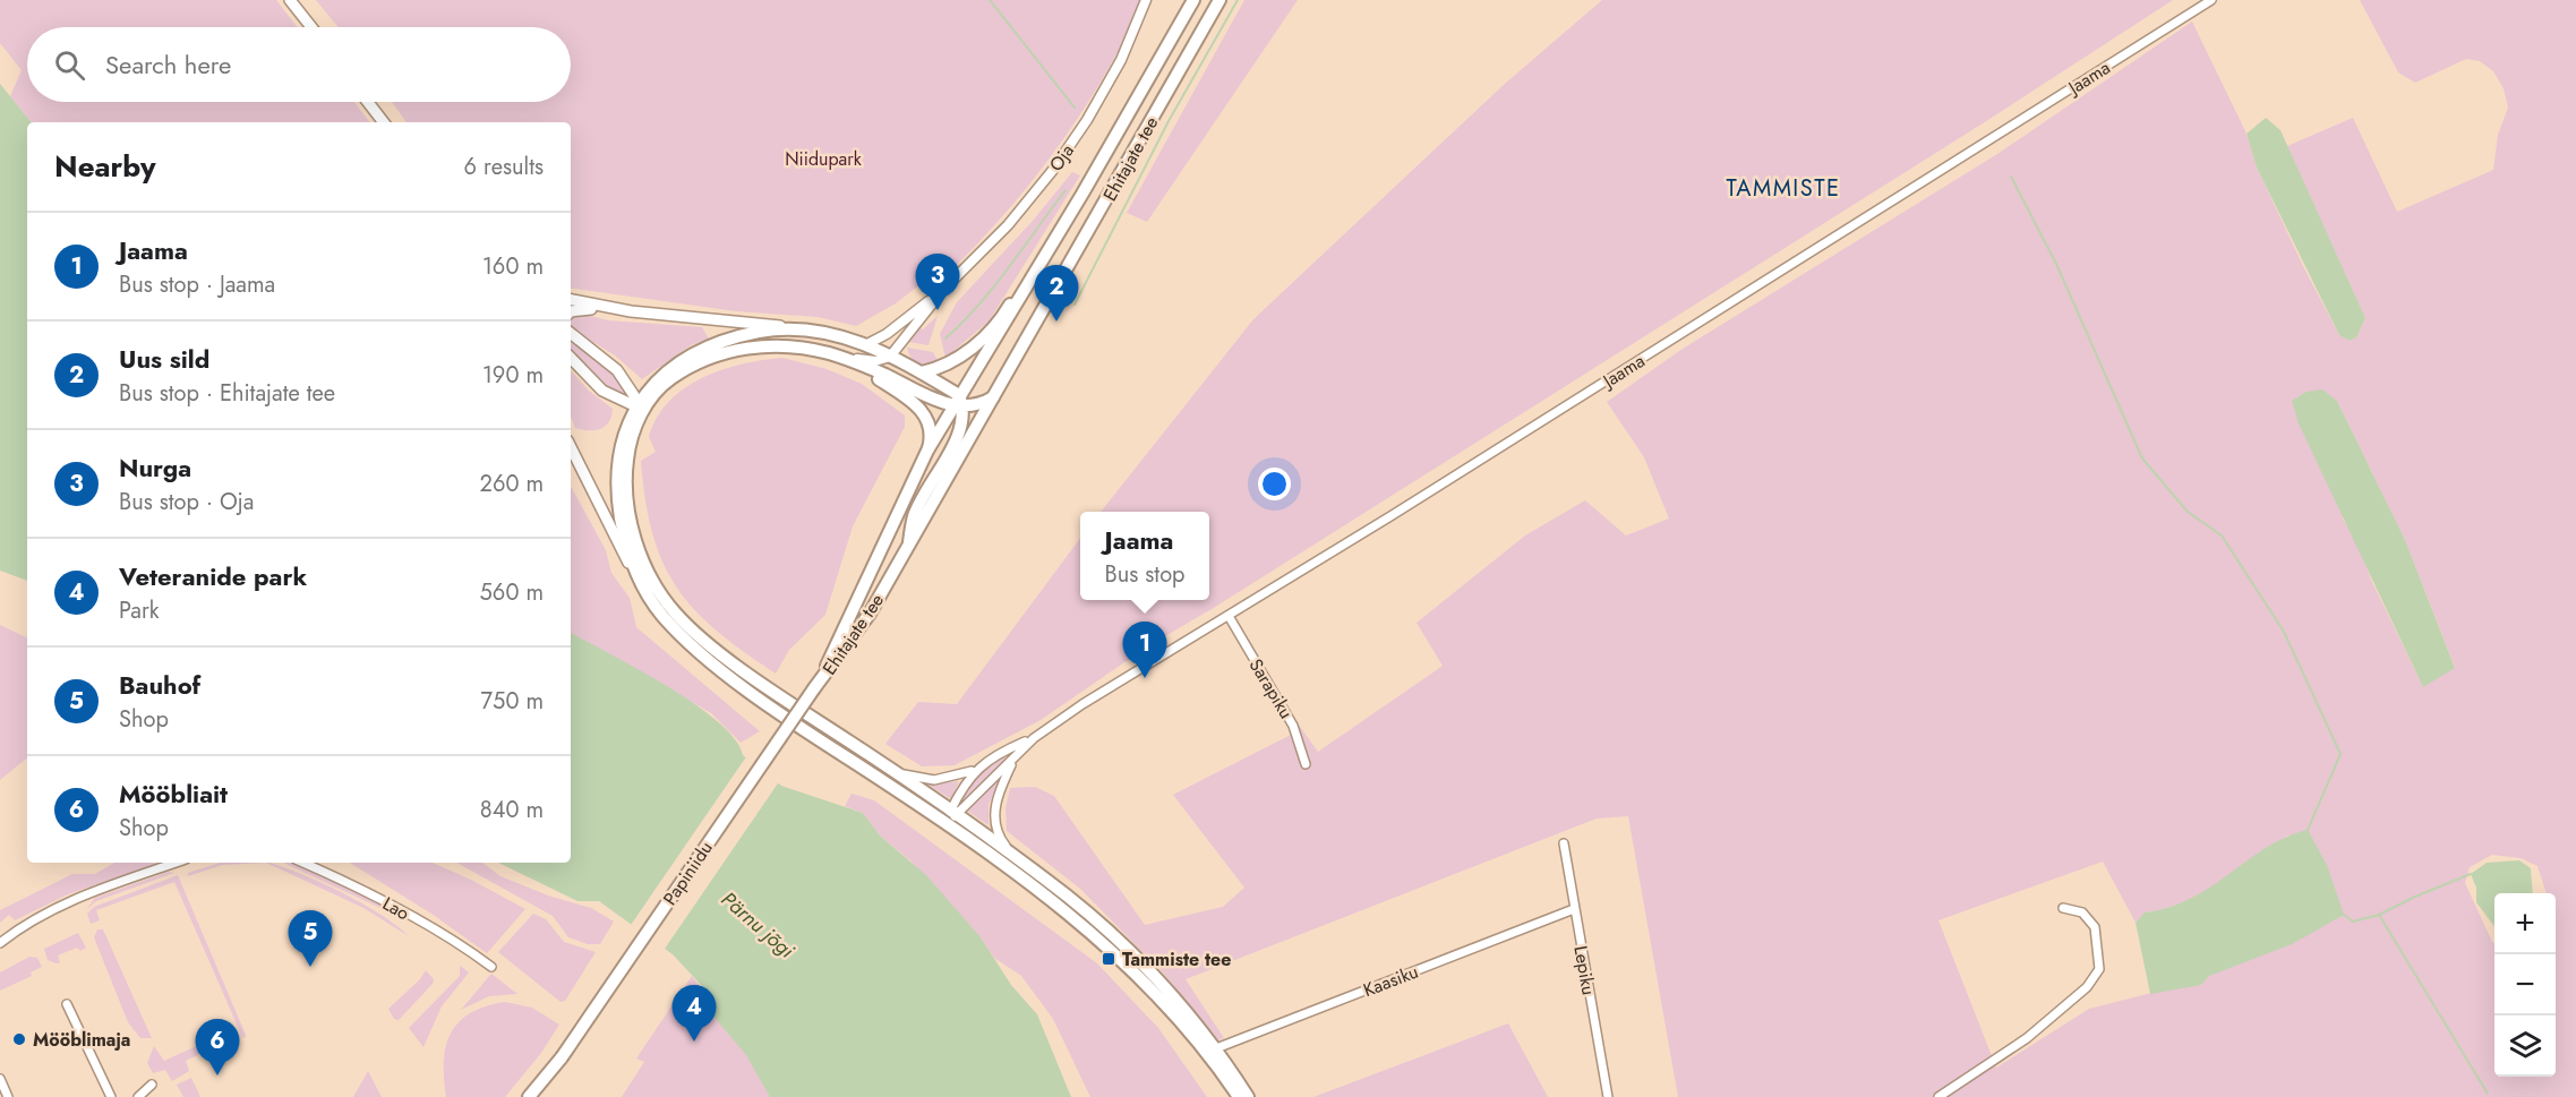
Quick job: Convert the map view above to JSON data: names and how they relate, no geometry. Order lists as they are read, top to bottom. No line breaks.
{"streets":{"main road":["Ehitajate tee","Papiniidu"],"street":["Jaama","Oja","Sarapiku","Lao","Lepiku","Kaasiku"]},"crossings":[["Jaama","Sarapiku"],["Ehitajate tee","Papiniidu"],["Lepiku","Kaasiku"]],"districts":["TAMMISTE"],"water":["Pärnu jõgi"],"parks":["Niidupark"],"places":{"transit":["Tammiste tee"],"other":["Mööblimaja"]},"page":{"search":"Search here","heading":["Nearby","6 results"],"list":[{"mark":"1","name":"Jaama","note":"Bus stop · Jaama","value":"160 m"},{"mark":"2","name":"Uus sild","note":"Bus stop · Ehitajate tee","value":"190 m"},{"mark":"3","name":"Nurga","note":"Bus stop · Oja","value":"260 m"},{"mark":"4","name":"Veteranide park","note":"Park","value":"560 m"},{"mark":"5","name":"Bauhof","note":"Shop","value":"750 m"},{"mark":"6","name":"Mööbliait","note":"Shop","value":"840 m"}],"pins":["3","2","1","5","4","6"],"popup":["Jaama","Bus stop"],"map_buttons":["+","−"]}}
